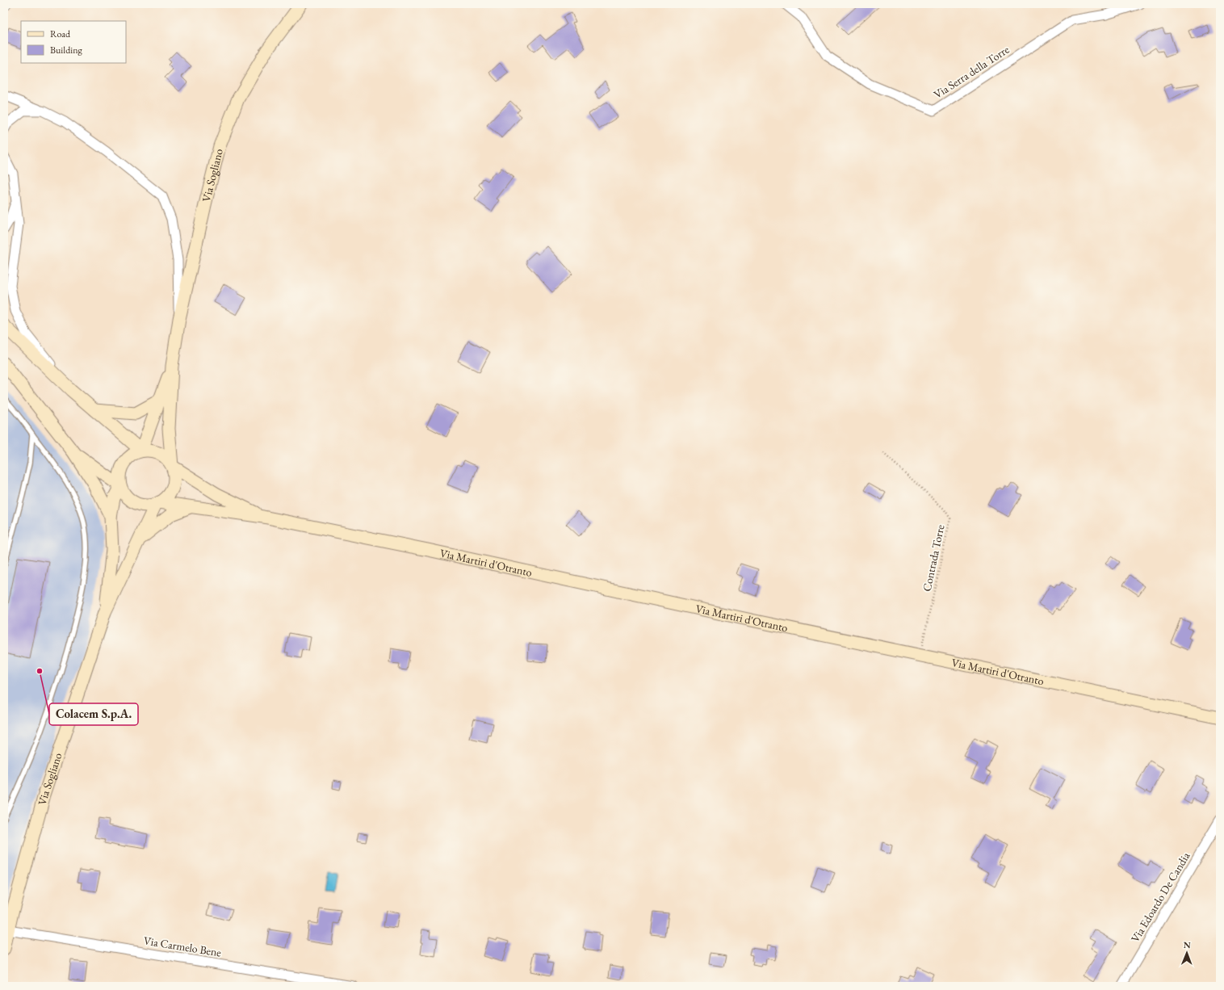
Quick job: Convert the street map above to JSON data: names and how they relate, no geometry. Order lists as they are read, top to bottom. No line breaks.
{"streets":{"main road":["Via Sogliano","Via Martiri d'Otranto"],"street":["Via Serra della Torre","Via Edoardo De Candia","Via Carmelo Bene"],"path":["Contrada Torre"]},"crossings":[["Via Sogliano","Via Martiri d'Otranto"],["Via Sogliano","Via Carmelo Bene"],["Contrada Torre","Via Martiri d'Otranto"]],"places":["Colacem S.p.A."],"legend":["Road","Building"],"north":"top"}
